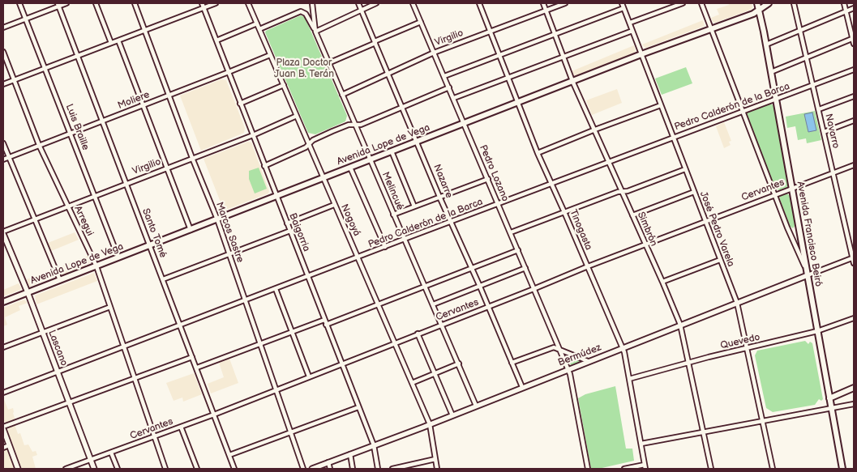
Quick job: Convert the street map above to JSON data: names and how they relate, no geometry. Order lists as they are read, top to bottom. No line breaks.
{"streets":{"main road":["Avenida Lope de Vega","Avenida Francisco Beiró"],"street":["Virgilio","Moliere","Pedro Calderón de la Barca","Luis Braille","Navarro","Pedro Lozano","Nazarre","Cervantes","Melincué","Nogoyá","Arregui","Simbrón","José Pedro Varela","Tinogasta","Marcos Sastre","Baigorria","Santo Tomé","Quevedo","Lascano","Bermúdez"]},"crossings":[["Virgilio","Luis Braille"],["Virgilio","Pedro Lozano"],["Virgilio","Nazarre"],["Virgilio","Melincué"],["Virgilio","Nogoyá"],["Virgilio","Arregui"],["Virgilio","Simbrón"],["Virgilio","Tinogasta"],["Virgilio","Marcos Sastre"],["Virgilio","Baigorria"],["Virgilio","Santo Tomé"],["Virgilio","Lascano"],["Moliere","Luis Braille"],["Moliere","Nogoyá"],["Moliere","Arregui"],["Moliere","Marcos Sastre"],["Moliere","Baigorria"],["Moliere","Santo Tomé"],["Pedro Calderón de la Barca","Navarro"],["Pedro Calderón de la Barca","Pedro Lozano"],["Pedro Calderón de la Barca","Nazarre"],["Pedro Calderón de la Barca","Melincué"],["Pedro Calderón de la Barca","Nogoyá"],["Pedro Calderón de la Barca","Arregui"],["Pedro Calderón de la Barca","Simbrón"],["Pedro Calderón de la Barca","José Pedro Varela"],["Pedro Calderón de la Barca","Tinogasta"],["Pedro Calderón de la Barca","Marcos Sastre"],["Pedro Calderón de la Barca","Baigorria"],["Pedro Calderón de la Barca","Santo Tomé"],["Pedro Calderón de la Barca","Avenida Francisco Beiró"],["Pedro Calderón de la Barca","Lascano"],["Luis Braille","Avenida Lope de Vega"],["Navarro","Cervantes"],["Navarro","Bermúdez"],["Avenida Lope de Vega","Pedro Lozano"],["Avenida Lope de Vega","Nazarre"],["Avenida Lope de Vega","Melincué"],["Avenida Lope de Vega","Nogoyá"],["Avenida Lope de Vega","Arregui"],["Avenida Lope de Vega","Simbrón"],["Avenida Lope de Vega","José Pedro Varela"],["Avenida Lope de Vega","Tinogasta"],["Avenida Lope de Vega","Marcos Sastre"],["Avenida Lope de Vega","Baigorria"],["Avenida Lope de Vega","Santo Tomé"],["Avenida Lope de Vega","Avenida Francisco Beiró"],["Avenida Lope de Vega","Lascano"],["Pedro Lozano","Cervantes"],["Pedro Lozano","Bermúdez"],["Nazarre","Cervantes"],["Nazarre","Bermúdez"],["Cervantes","Melincué"],["Cervantes","Nogoyá"],["Cervantes","Arregui"],["Cervantes","Simbrón"],["Cervantes","José Pedro Varela"],["Cervantes","Tinogasta"],["Cervantes","Marcos Sastre"],["Cervantes","Baigorria"],["Cervantes","Santo Tomé"],["Cervantes","Avenida Francisco Beiró"],["Cervantes","Lascano"],["Melincué","Bermúdez"],["Nogoyá","Bermúdez"],["Simbrón","Quevedo"],["Simbrón","Bermúdez"],["José Pedro Varela","Quevedo"],["José Pedro Varela","Bermúdez"],["Tinogasta","Quevedo"],["Tinogasta","Bermúdez"],["Baigorria","Bermúdez"],["Avenida Francisco Beiró","Quevedo"],["Avenida Francisco Beiró","Bermúdez"]],"parks":["Plaza Doctor Juan B. Terán"]}
